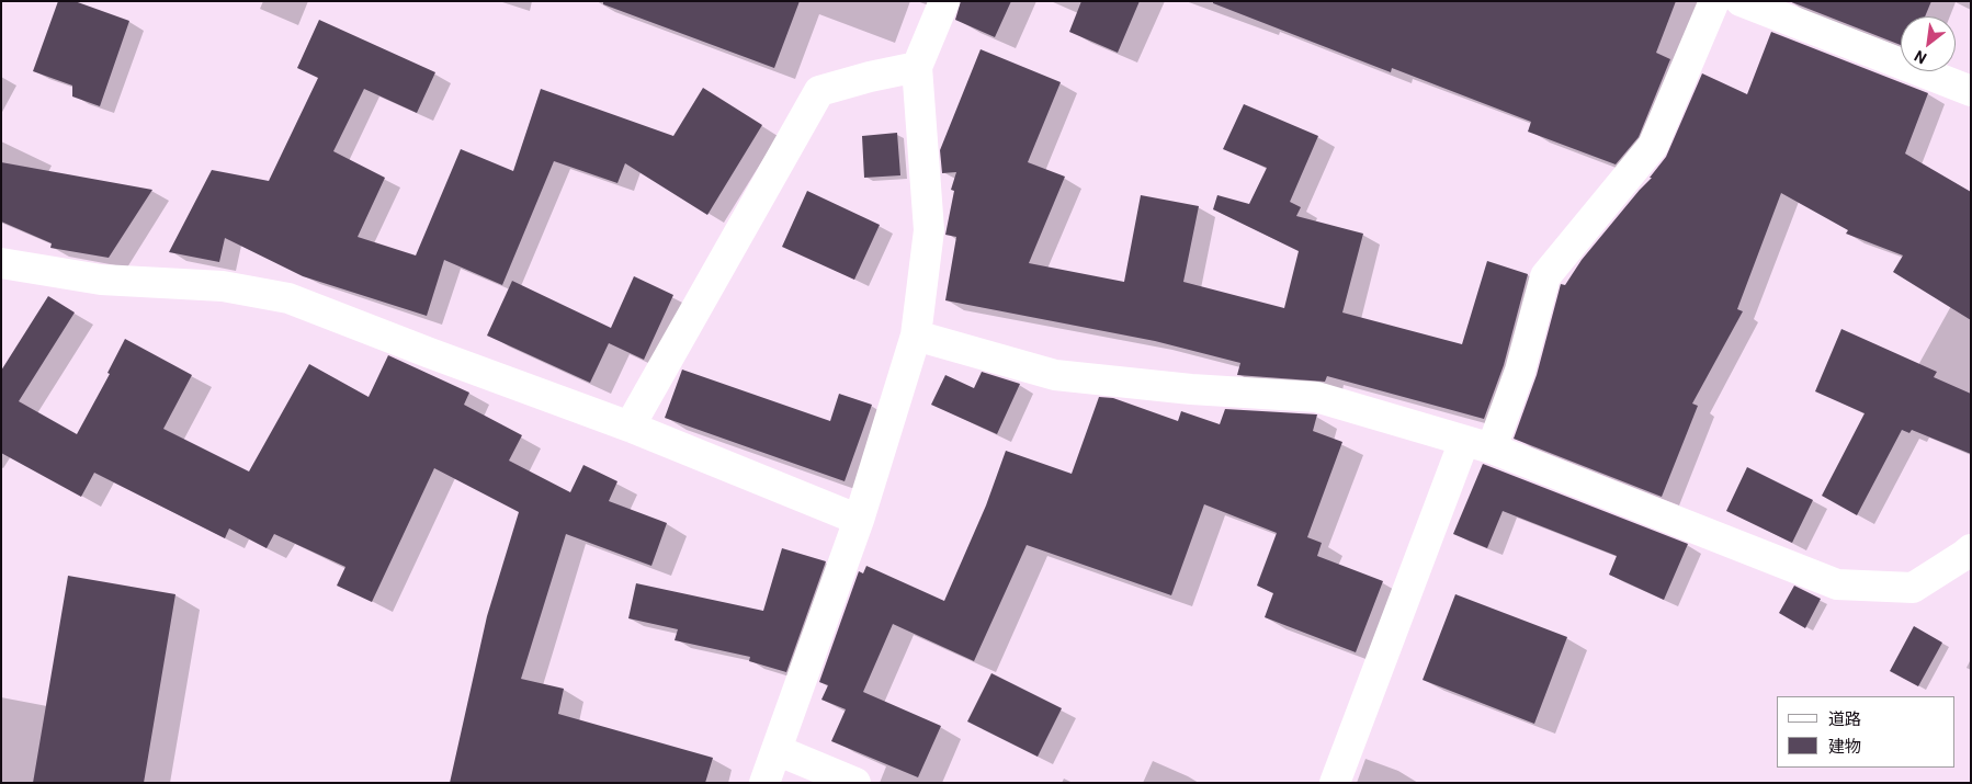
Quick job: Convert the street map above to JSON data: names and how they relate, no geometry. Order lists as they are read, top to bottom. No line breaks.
{"legend":["道路","建物"],"north":"bottom left"}
